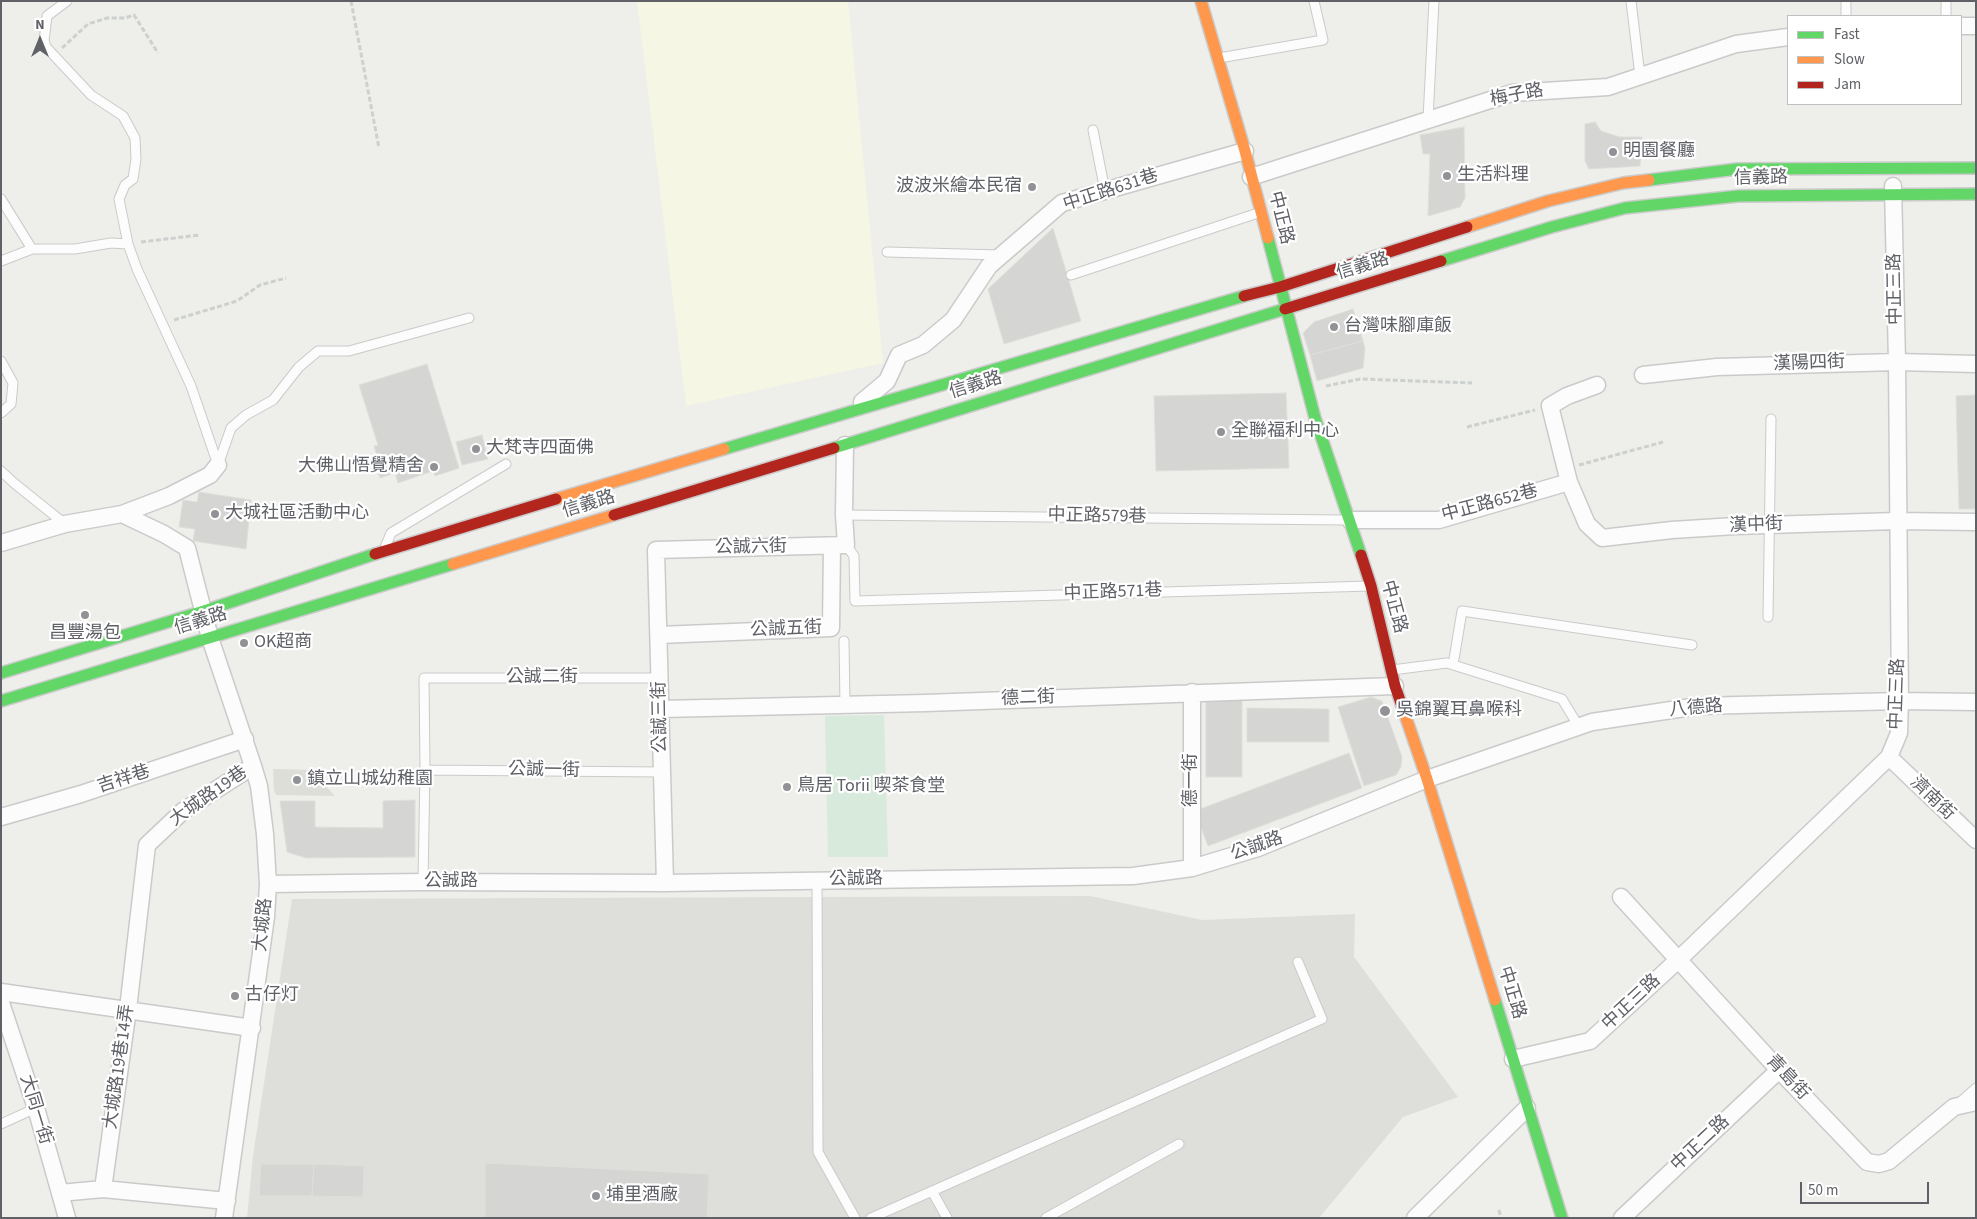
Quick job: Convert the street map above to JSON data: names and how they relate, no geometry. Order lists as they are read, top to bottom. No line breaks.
{"streets":{"main road":["信義路","中正路"],"street":["梅子路","中正路631巷","中正三路","漢陽四街","中正路652巷","漢中街","公誠六街","公誠五街","德二街","八德路","公誠三街","吉祥巷","德一街","大城路19巷","濟南街","公誠路","大城路","大城路19巷14弄","青島街","大同一街","中正二路"],"lane":["中正路579巷","中正路571巷","公誠二街","公誠一街"]},"crossings":[["梅子路","中正路"],["信義路","中正路631巷"],["信義路","中正路"],["信義路","中正三路"],["信義路","大城路"],["中正路631巷","中正路"],["中正路","中正三路"],["中正路","中正路652巷"],["中正路","中正路579巷"],["中正路","中正路571巷"],["中正路","德二街"],["中正路","八德路"],["中正路","公誠路"],["中正三路","漢陽四街"],["中正三路","漢中街"],["中正三路","八德路"],["中正三路","濟南街"],["中正三路","青島街"],["中正路652巷","中正路579巷"],["中正路652巷","漢中街"],["公誠六街","中正路571巷"],["公誠六街","公誠五街"],["公誠六街","公誠三街"],["中正路571巷","公誠五街"],["公誠五街","公誠三街"],["公誠二街","公誠三街"],["公誠二街","公誠一街"],["德二街","公誠三街"],["德二街","德一街"],["八德路","公誠路"],["公誠三街","公誠一街"],["公誠三街","公誠路"],["吉祥巷","大城路"],["德一街","公誠路"],["大城路19巷","大城路"],["大城路19巷","大城路19巷14弄"],["公誠路","大城路"],["青島街","中正二路"]],"places":["明園餐廳","生活料理","波波米繪本民宿","台灣味腳庫飯","全聯福利中心","大梵寺四面佛","大佛山悟覺精舍","大城社區活動中心","昌豐湯包","OK超商","吳錦翼耳鼻喉科","鎮立山城幼稚園","鳥居 Torii 喫茶食堂","古仔灯","埔里酒廠"],"legend":["Fast","Slow","Jam"],"scale_bar":"50 m","north":"top"}
